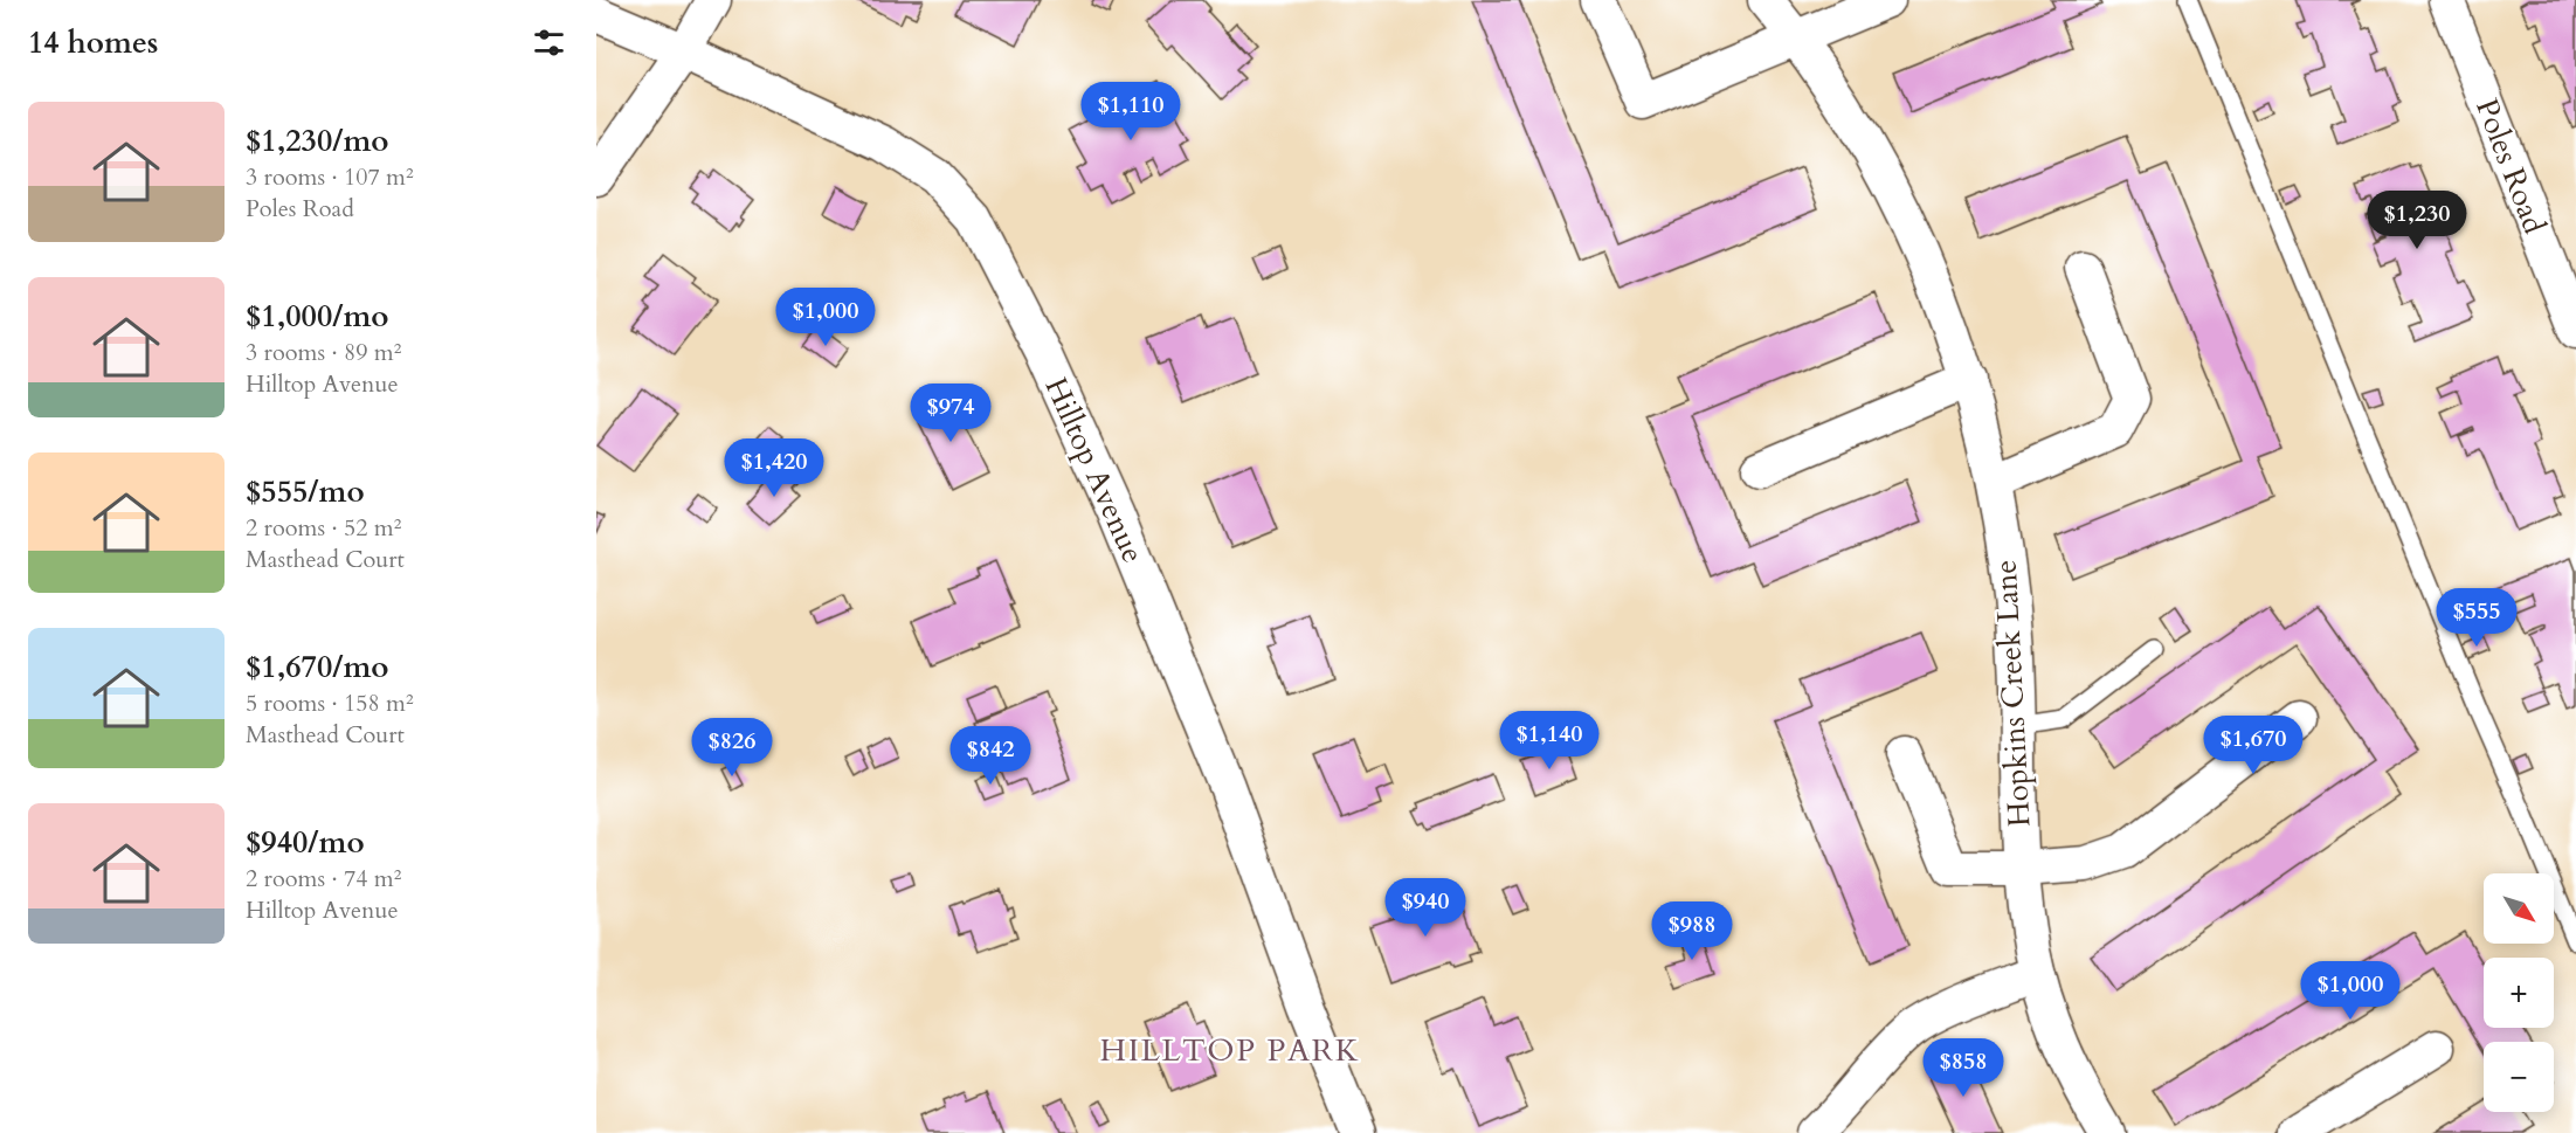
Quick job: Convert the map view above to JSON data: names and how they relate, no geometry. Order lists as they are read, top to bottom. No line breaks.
{"streets":{"street":["Poles Road","Hilltop Avenue","Hopkins Creek Lane"]},"districts":["HILLTOP PARK"],"north":"bottom right","page":{"heading":"14 homes","price":["$1,110","$1,230","$1,000","$974","$1,420","$555","$1,140","$1,670","$826","$842","$940","$988","$1,000","$858"],"list":[{"name":"$1,230/mo","note":"3 rooms · 107 m² · Poles Road"},{"name":"$1,000/mo","note":"3 rooms · 89 m² · Hilltop Avenue"},{"name":"$555/mo","note":"2 rooms · 52 m² · Masthead Court"},{"name":"$1,670/mo","note":"5 rooms · 158 m² · Masthead Court"},{"name":"$940/mo","note":"2 rooms · 74 m² · Hilltop Avenue"}],"map_buttons":["+","−"]}}
